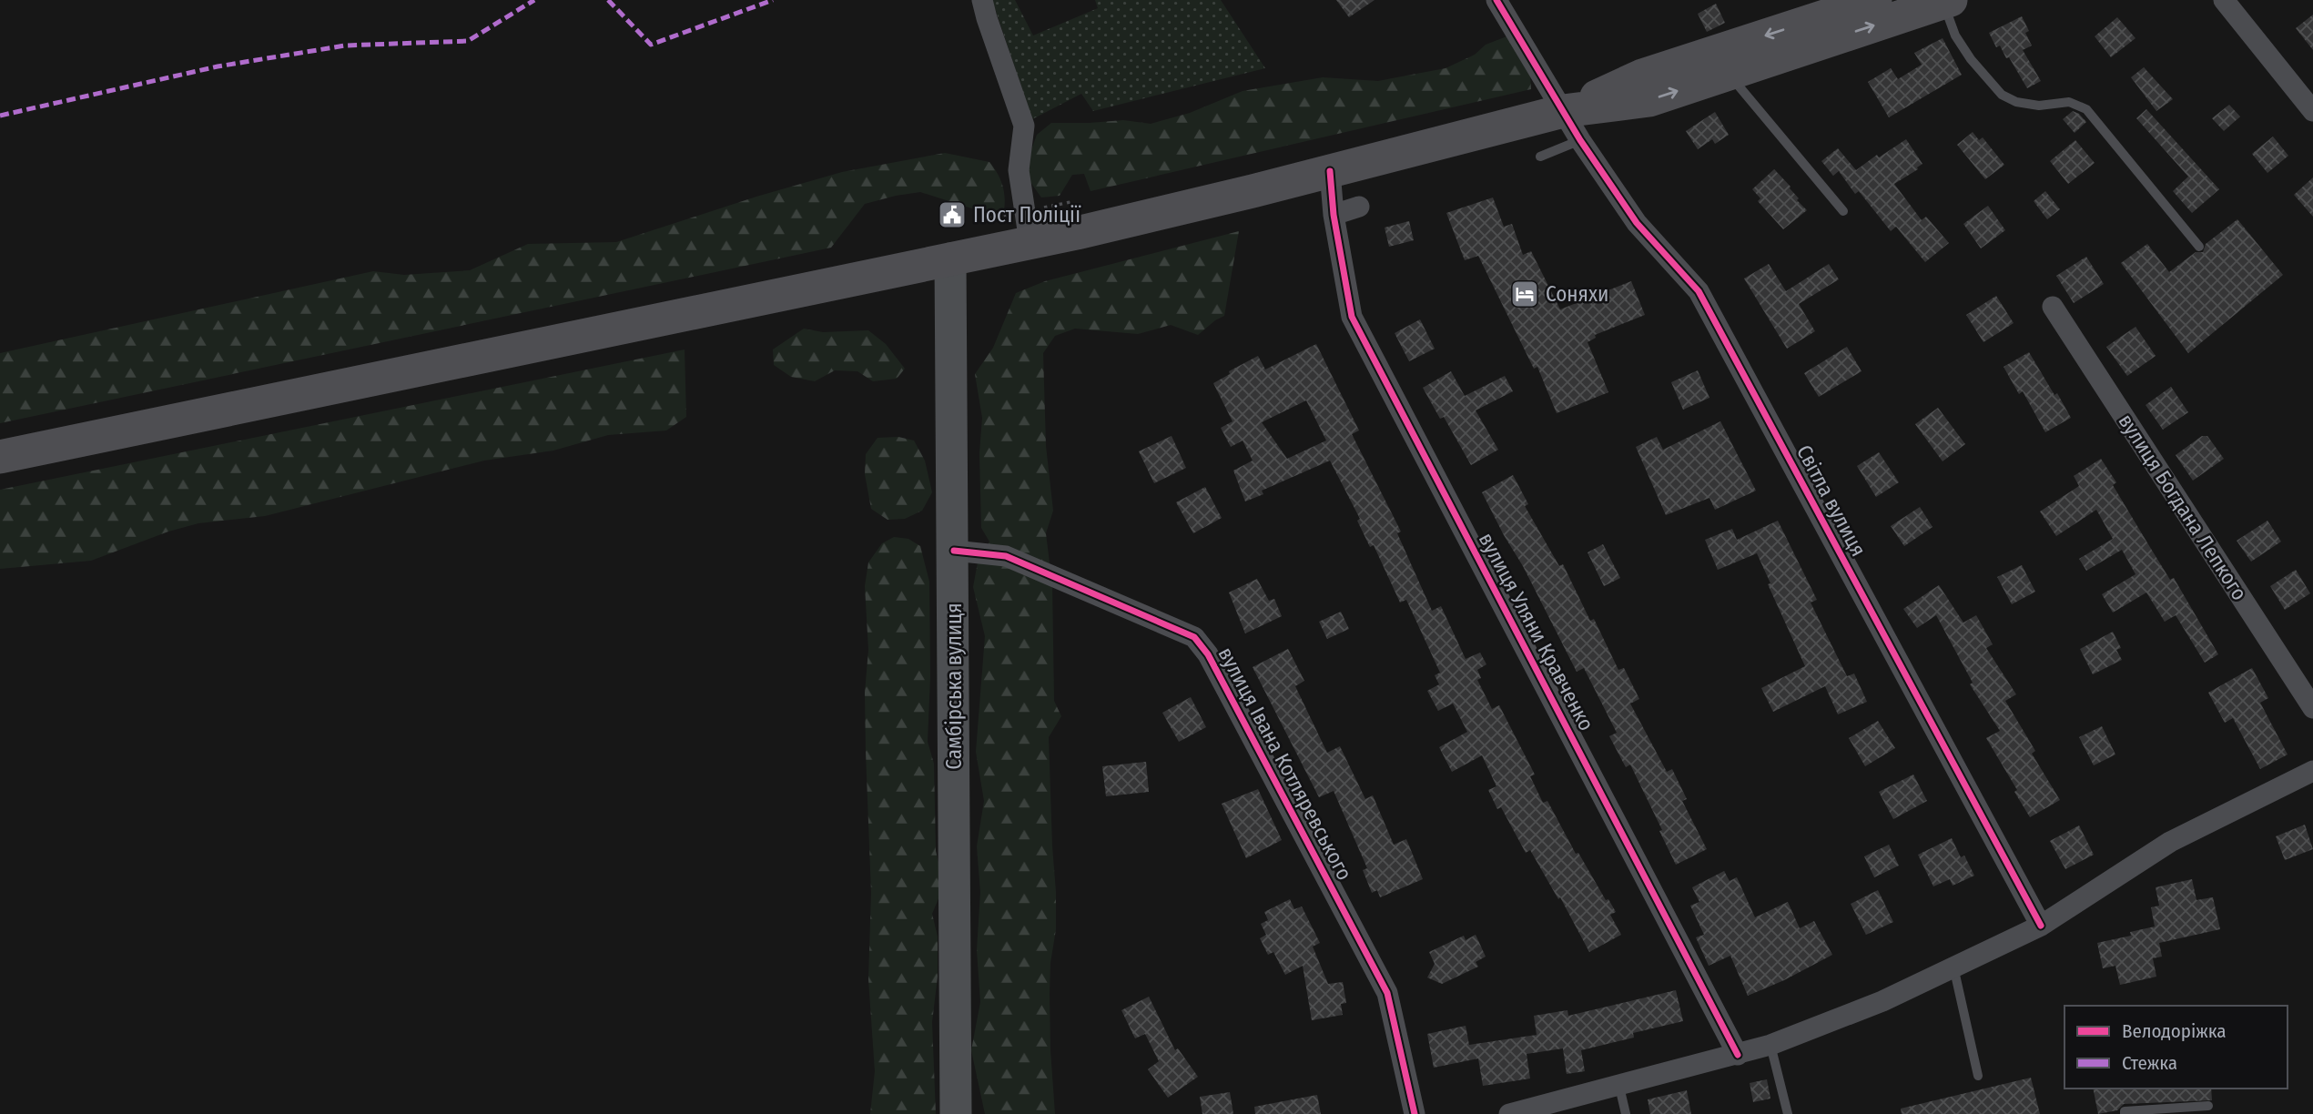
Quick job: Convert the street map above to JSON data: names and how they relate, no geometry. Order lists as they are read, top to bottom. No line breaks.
{"streets":{"main road":["Самбірська вулиця"],"street":["Світла вулиця","вулиця Богдана Лепкого","вулиця Уляни Кравченко","вулиця Івана Котляревського"]},"crossings":[["Самбірська вулиця","вулиця Івана Котляревського"]],"places":{"public building":["Пост Поліції"],"hotel":["Соняхи"]},"legend":["Велодоріжка","Стежка"]}
